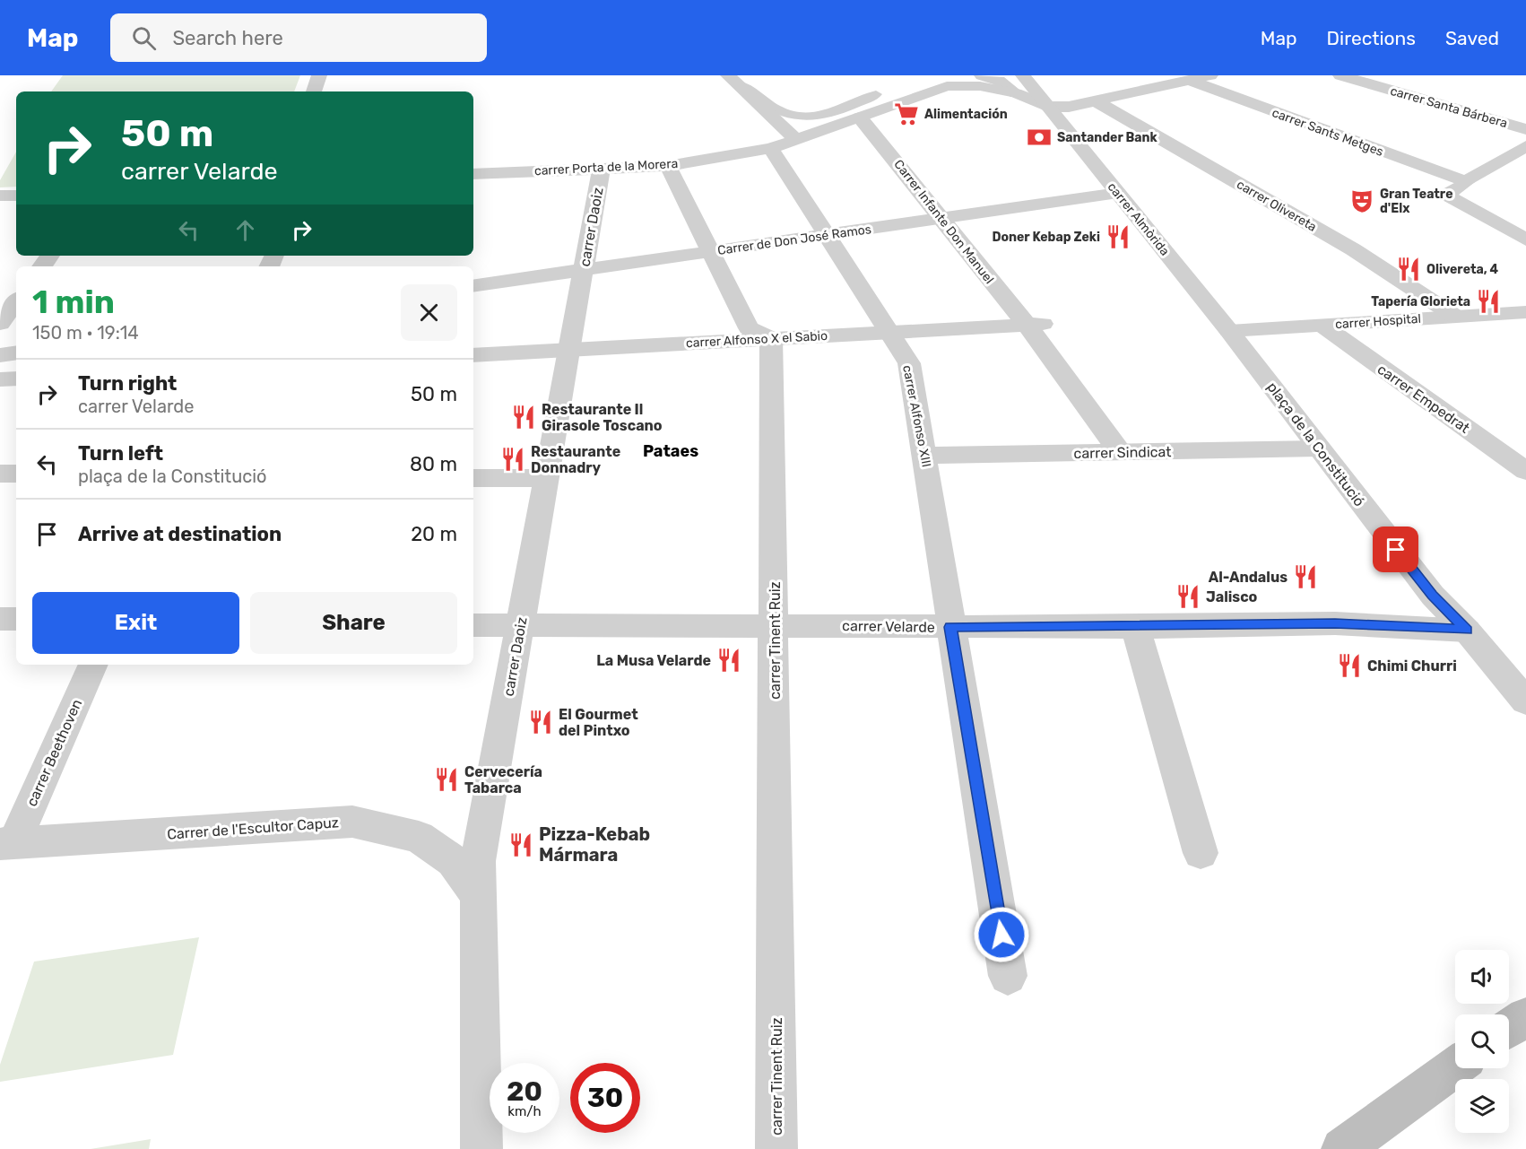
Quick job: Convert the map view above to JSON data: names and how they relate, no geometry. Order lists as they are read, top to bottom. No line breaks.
{"streets":{"street":["carrer Santa Bárbera","carrer Sants Metges","carrer Porta de la Morera","carrer Olivereta","carrer Almòrida","Carrer Infante Don Manuel","carrer Daoiz","Carrer de Don José Ramos","carrer Hospital","carrer Alfonso X el Sabio","carrer Empedrat","carrer Alfonso XIII","plaça de la Constitució","carrer Sindicat","carrer Velarde","carrer Tinent Ruiz","carrer Beethoven","Carrer de l'Escultor Capuz"]},"crossings":[["carrer Porta de la Morera","carrer Almòrida"],["carrer Porta de la Morera","Carrer Infante Don Manuel"],["carrer Porta de la Morera","carrer Daoiz"],["carrer Porta de la Morera","carrer Alfonso XIII"],["carrer Olivereta","carrer Hospital"],["carrer Almòrida","Carrer de Don José Ramos"],["carrer Almòrida","carrer Hospital"],["carrer Almòrida","plaça de la Constitució"],["Carrer Infante Don Manuel","Carrer de Don José Ramos"],["Carrer Infante Don Manuel","carrer Alfonso X el Sabio"],["Carrer Infante Don Manuel","carrer Sindicat"],["carrer Daoiz","Carrer de Don José Ramos"],["carrer Daoiz","carrer Alfonso X el Sabio"],["carrer Daoiz","carrer Velarde"],["carrer Daoiz","Carrer de l'Escultor Capuz"],["Carrer de Don José Ramos","carrer Alfonso XIII"],["carrer Hospital","carrer Empedrat"],["carrer Hospital","plaça de la Constitució"],["carrer Alfonso X el Sabio","carrer Alfonso XIII"],["carrer Alfonso X el Sabio","carrer Tinent Ruiz"],["carrer Alfonso XIII","carrer Sindicat"],["carrer Alfonso XIII","carrer Velarde"],["plaça de la Constitució","carrer Sindicat"],["plaça de la Constitució","carrer Velarde"],["carrer Velarde","carrer Tinent Ruiz"],["carrer Beethoven","Carrer de l'Escultor Capuz"]],"districts":["Pataes"],"places":{"supermarket":["Alimentación"],"bank":["Santander Bank"],"theatre":["Gran Teatre d'Elx"],"restaurant":["Doner Kebap Zeki","Olivereta, 4","Tapería Glorieta","Restaurante Il Girasole Toscano","Restaurante Donnadry","Al-Andalus","Jalisco","La Musa Velarde","Chimi Churri","El Gourmet del Pintxo","Cervecería Tabarca","Pizza-Kebab Mármara"]},"page":{"header":"Map","search":"Search here","nav":["Map","Directions","Saved"],"turn":["50 m","carrer Velarde"],"heading":["1 min","150 m · 19:14"],"list":[{"name":"Turn right","note":"carrer Velarde","value":"50 m"},{"name":"Turn left","note":"plaça de la Constitució","value":"80 m"},{"name":"Arrive at destination","value":"20 m"}],"buttons":["Exit","Share"],"speed":"20 km/h","limit":"30"}}
